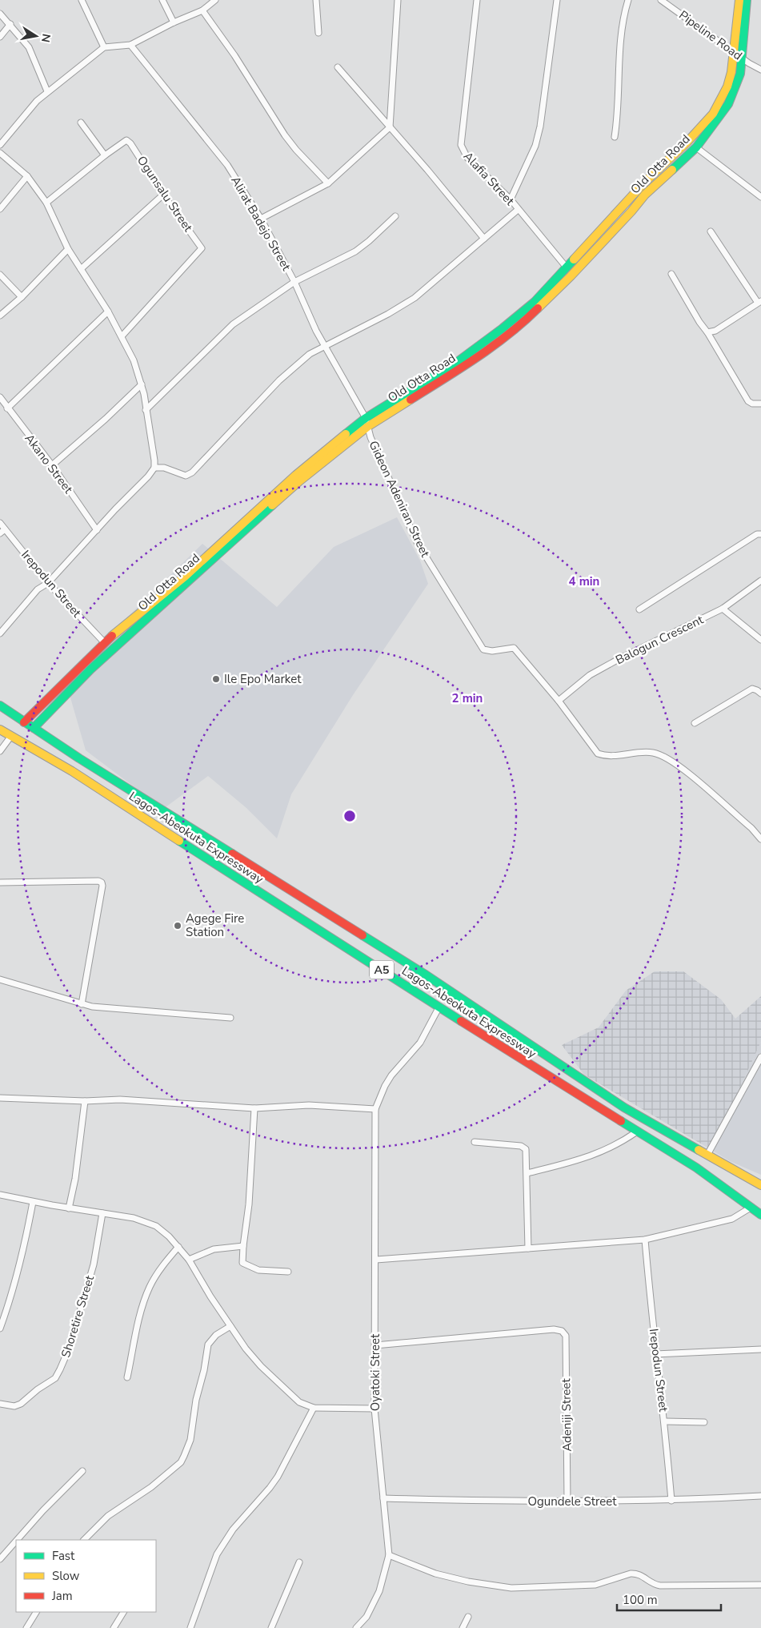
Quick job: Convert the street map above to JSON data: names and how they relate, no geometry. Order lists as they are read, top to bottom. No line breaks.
{"streets":{"main road":["Old Otta Road","Lagos-Abeokuta Expressway","A5"],"street":["Pipeline Road","Alafia Street","Ogunsalu Street","Alirat Badejo Street","Akano Street","Gideon Adeniran Street","Irepodun Street","Balogun Crescent","Shoretire Street","Oyatoki Street","Adeniji Street","Ogundele Street"]},"crossings":[["Pipeline Road","Old Otta Road"],["Old Otta Road","Alafia Street"],["Old Otta Road","Alirat Badejo Street"],["Old Otta Road","Gideon Adeniran Street"],["Old Otta Road","Irepodun Street"],["Old Otta Road","Lagos-Abeokuta Expressway"],["Alirat Badejo Street","Gideon Adeniran Street"],["Gideon Adeniran Street","Balogun Crescent"],["Irepodun Street","Ogundele Street"],["Oyatoki Street","Adeniji Street"],["Oyatoki Street","Ogundele Street"],["Adeniji Street","Ogundele Street"]],"places":["Ile Epo Market","Agege Fire Station"],"legend":["Fast","Slow","Jam"],"scale_bar":"100 m","north":"right","rings":["4 min","2 min"]}
